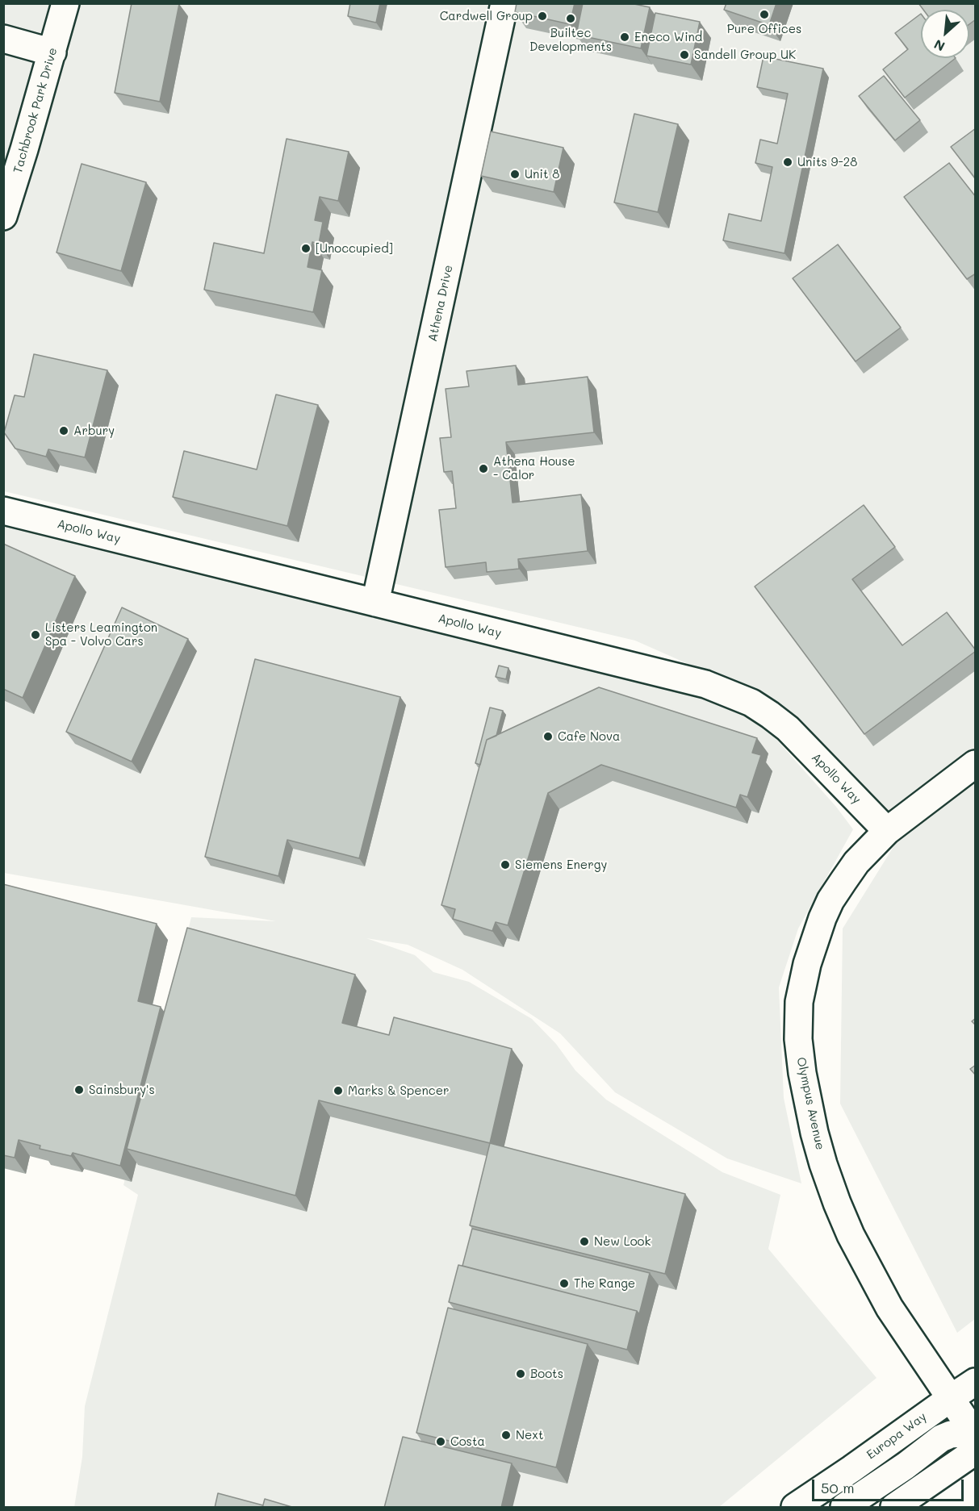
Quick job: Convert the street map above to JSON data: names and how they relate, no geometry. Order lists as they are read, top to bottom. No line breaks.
{"streets":{"main road":["Tachbrook Park Drive","Athena Drive","Apollo Way","Olympus Avenue","Europa Way"]},"crossings":[["Athena Drive","Apollo Way"],["Apollo Way","Olympus Avenue"],["Olympus Avenue","Europa Way"]],"places":["Pure Offices","Cardwell Group","Builtec Developments","Eneco Wind","Sandell Group UK","Units 9-28","Unit 8","[Unoccupied]","Arbury","Athena House - Calor","Listers Leamington Spa - Volvo Cars","Cafe Nova","Siemens Energy","Sainsbury's","Marks & Spencer","New Look","The Range","Boots","Next","Costa"],"scale_bar":"50 m","north":"bottom left"}
